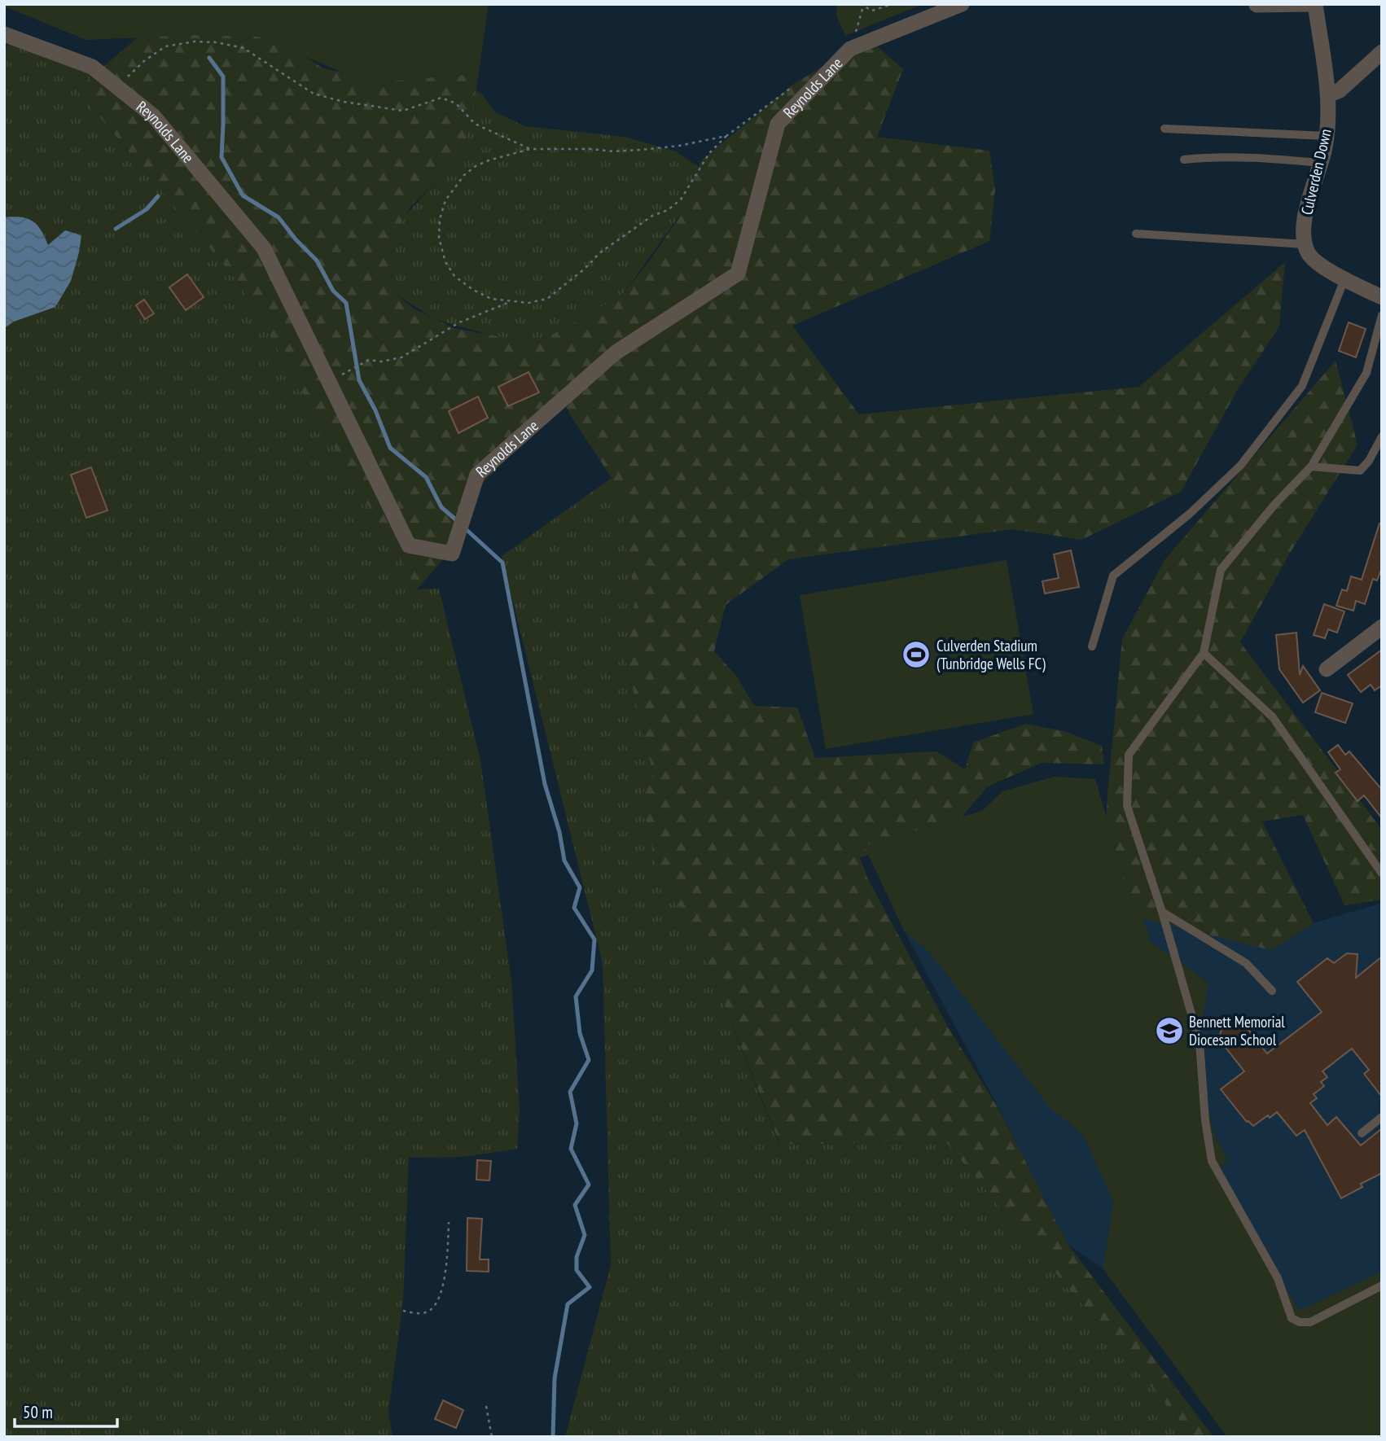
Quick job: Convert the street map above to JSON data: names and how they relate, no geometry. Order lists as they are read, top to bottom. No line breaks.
{"streets":{"street":["Reynolds Lane","Culverden Down"]},"places":{"sports":["Culverden Stadium (Tunbridge Wells FC)"],"school or university":["Bennett Memorial Diocesan School"]},"scale_bar":"50 m"}
